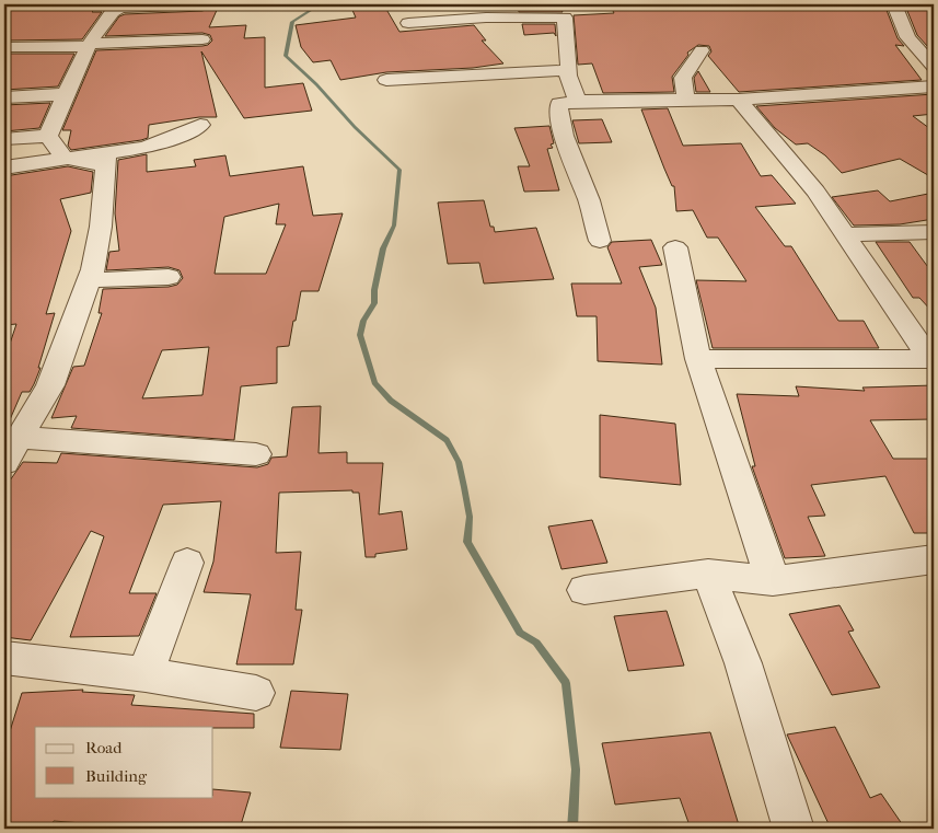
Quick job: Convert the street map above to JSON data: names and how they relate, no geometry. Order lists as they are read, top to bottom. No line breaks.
{"legend":["Road","Building"]}
